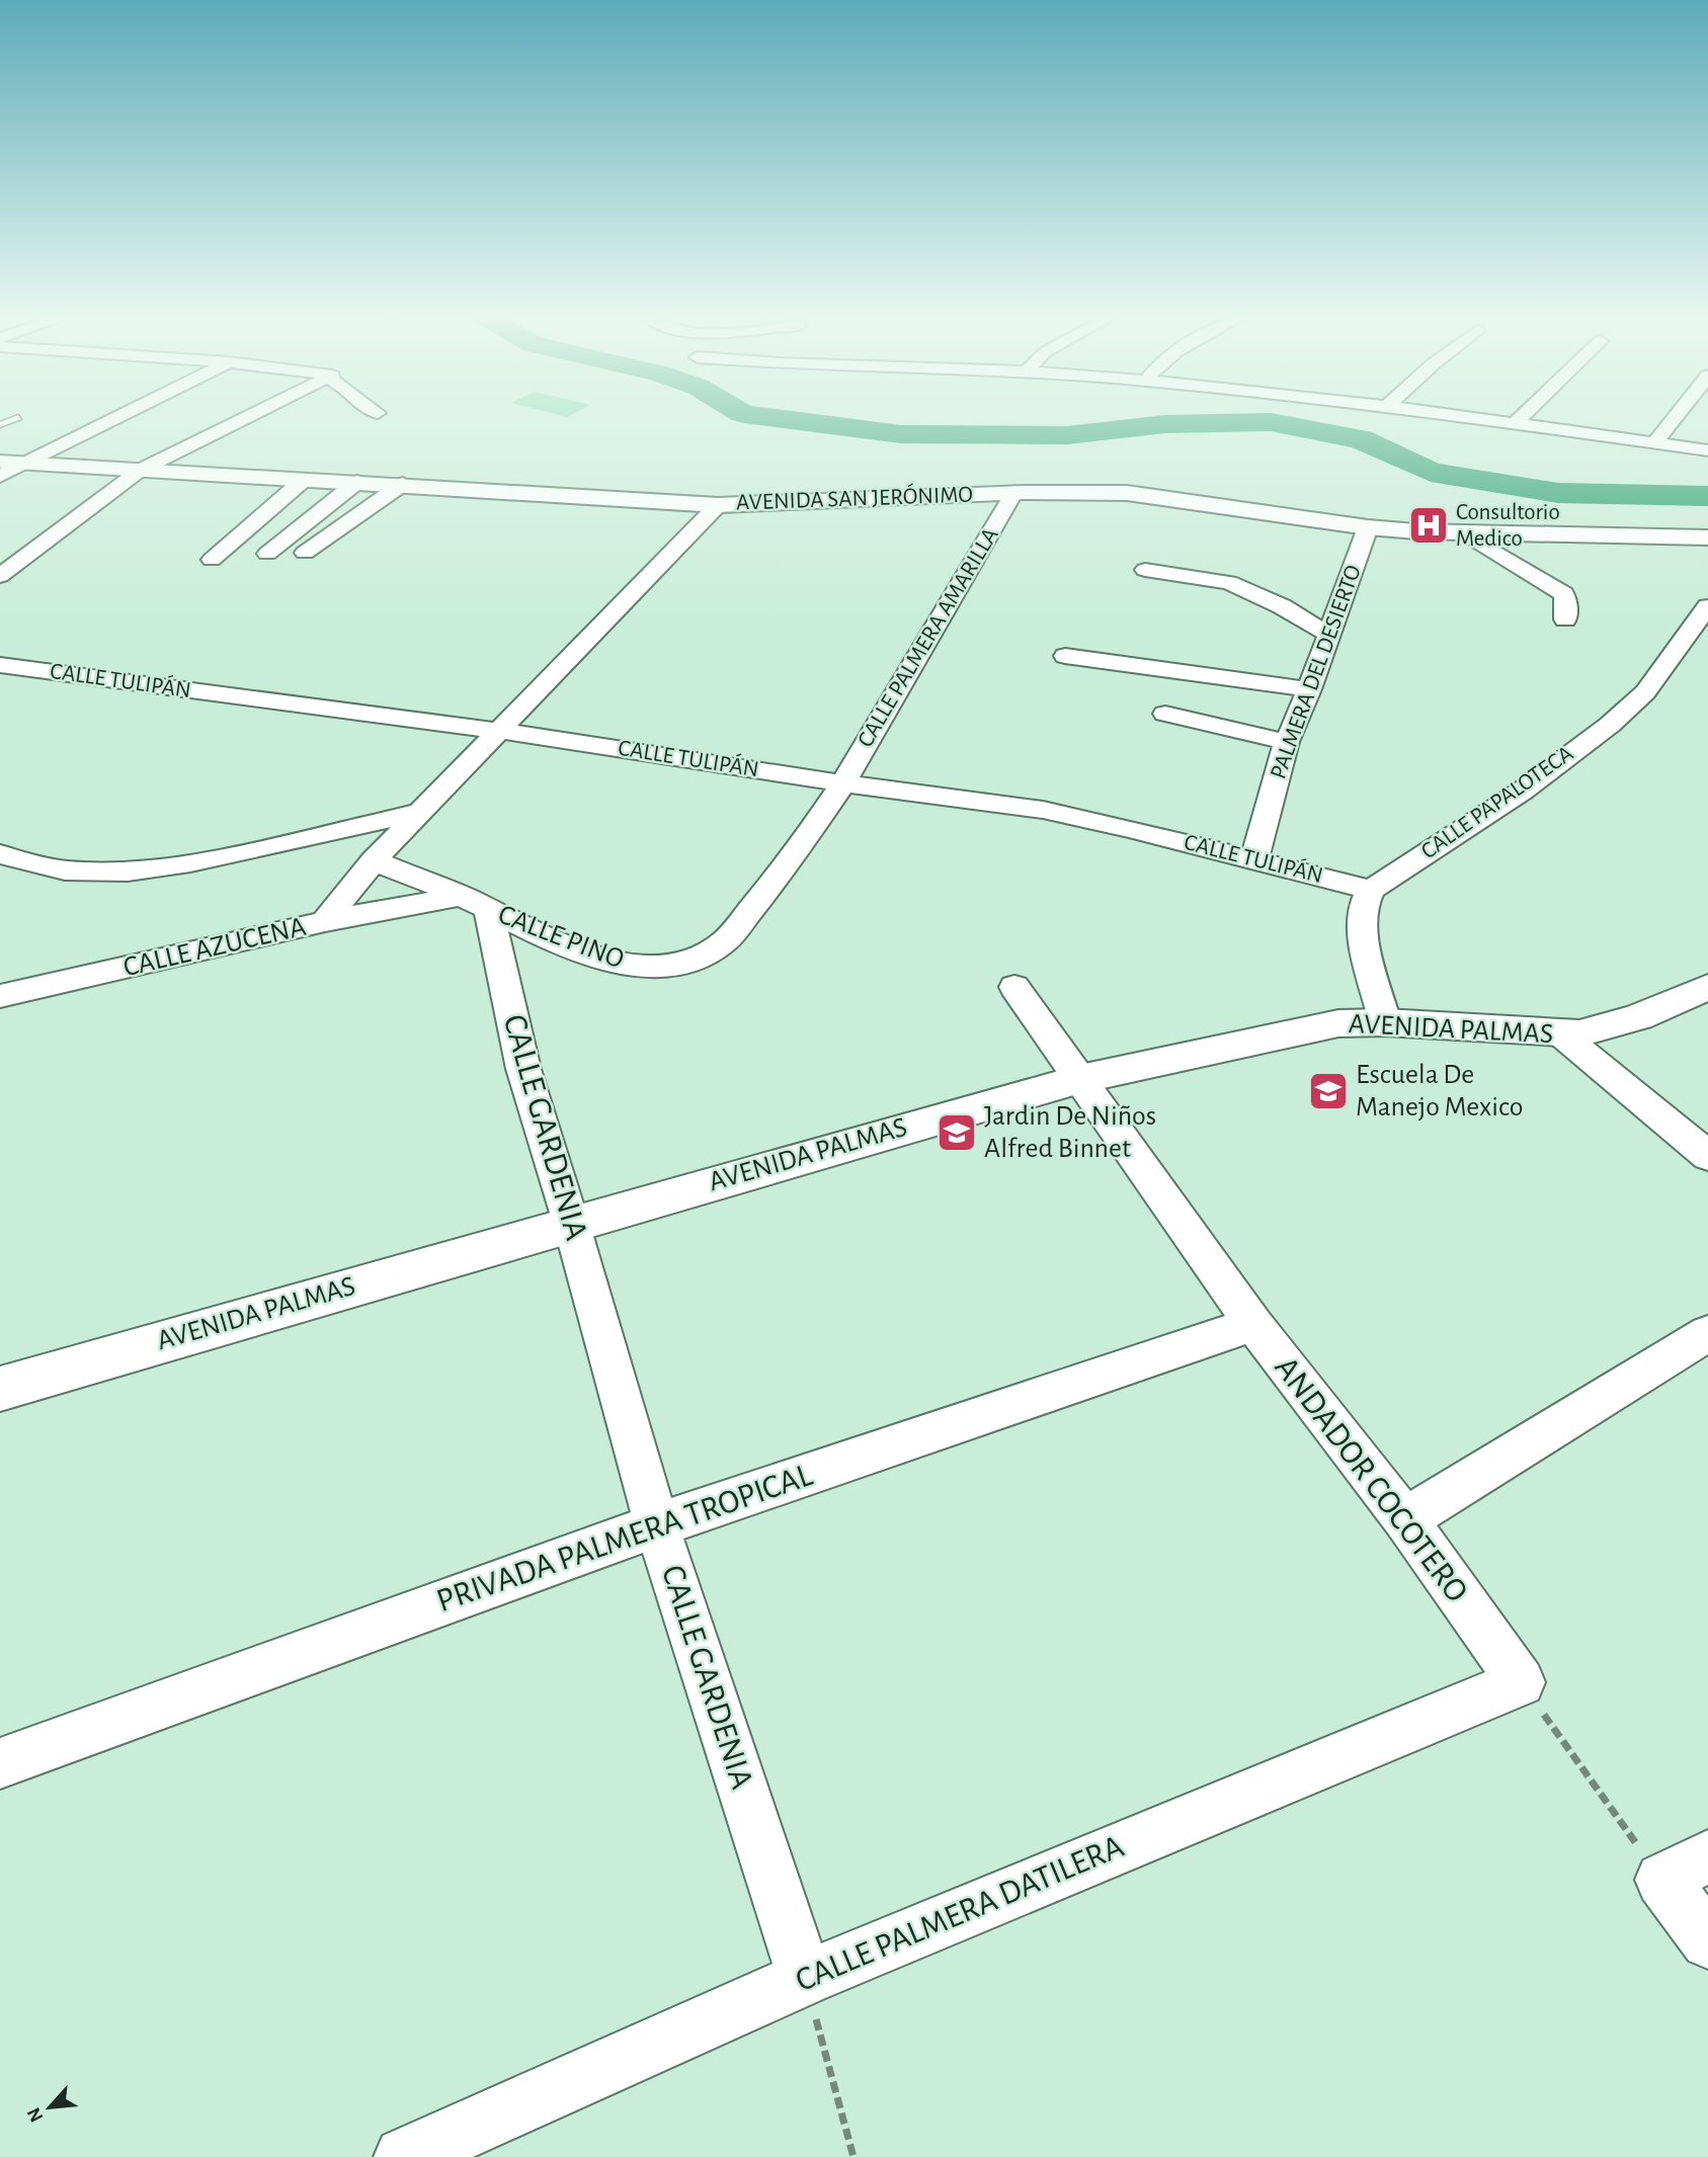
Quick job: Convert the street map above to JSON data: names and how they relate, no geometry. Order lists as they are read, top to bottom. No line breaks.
{"streets":{"main road":["AVENIDA SAN JERÓNIMO","AVENIDA PALMAS"],"street":["CALLE PALMERA AMARILLA","PALMERA DEL DESIERTO","CALLE TULIPÁN","CALLE PAPALOTECA","CALLE PINO","CALLE AZUCENA","CALLE GARDENIA","ANDADOR COCOTERO","PRIVADA PALMERA TROPICAL","CALLE PALMERA DATILERA"]},"crossings":[["AVENIDA SAN JERÓNIMO","CALLE PALMERA AMARILLA"],["AVENIDA SAN JERÓNIMO","PALMERA DEL DESIERTO"],["AVENIDA SAN JERÓNIMO","CALLE AZUCENA"],["CALLE PALMERA AMARILLA","CALLE TULIPÁN"],["CALLE PALMERA AMARILLA","CALLE PINO"],["PALMERA DEL DESIERTO","CALLE TULIPÁN"],["CALLE TULIPÁN","CALLE PAPALOTECA"],["CALLE TULIPÁN","CALLE PINO"],["CALLE TULIPÁN","CALLE AZUCENA"],["CALLE PINO","CALLE AZUCENA"],["CALLE PINO","CALLE GARDENIA"],["AVENIDA PALMAS","CALLE GARDENIA"],["AVENIDA PALMAS","ANDADOR COCOTERO"],["CALLE GARDENIA","PRIVADA PALMERA TROPICAL"],["CALLE GARDENIA","CALLE PALMERA DATILERA"],["ANDADOR COCOTERO","PRIVADA PALMERA TROPICAL"],["ANDADOR COCOTERO","CALLE PALMERA DATILERA"]],"places":{"hospital":["Consultorio Medico"],"school or university":["Escuela De Manejo Mexico","Jardin De Niños Alfred Binnet"]},"north":"bottom left"}
